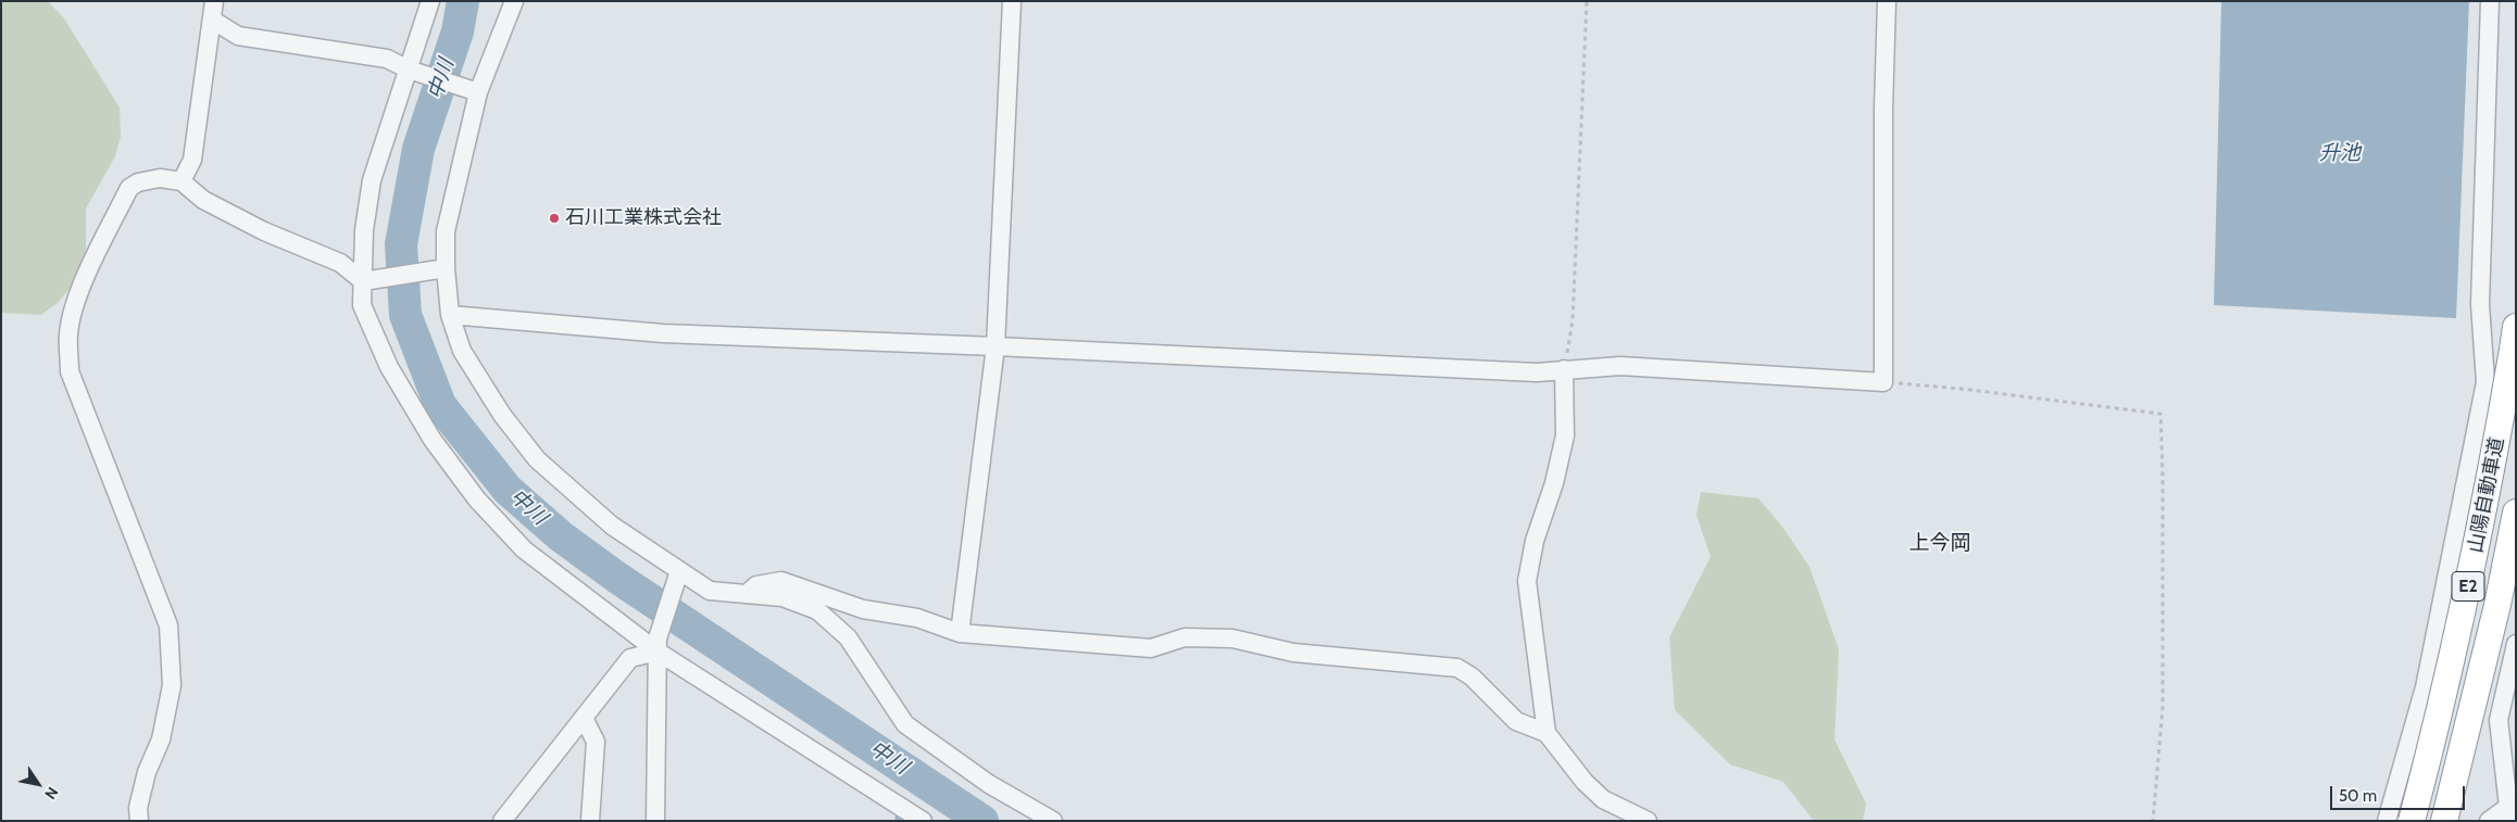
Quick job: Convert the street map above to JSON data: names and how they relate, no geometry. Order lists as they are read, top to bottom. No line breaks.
{"streets":{"highway":["山陽自動車道","E2"]},"districts":["上今岡"],"water":["中川","升池"],"places":["石川工業株式会社"],"scale_bar":"50 m","north":"bottom right"}
